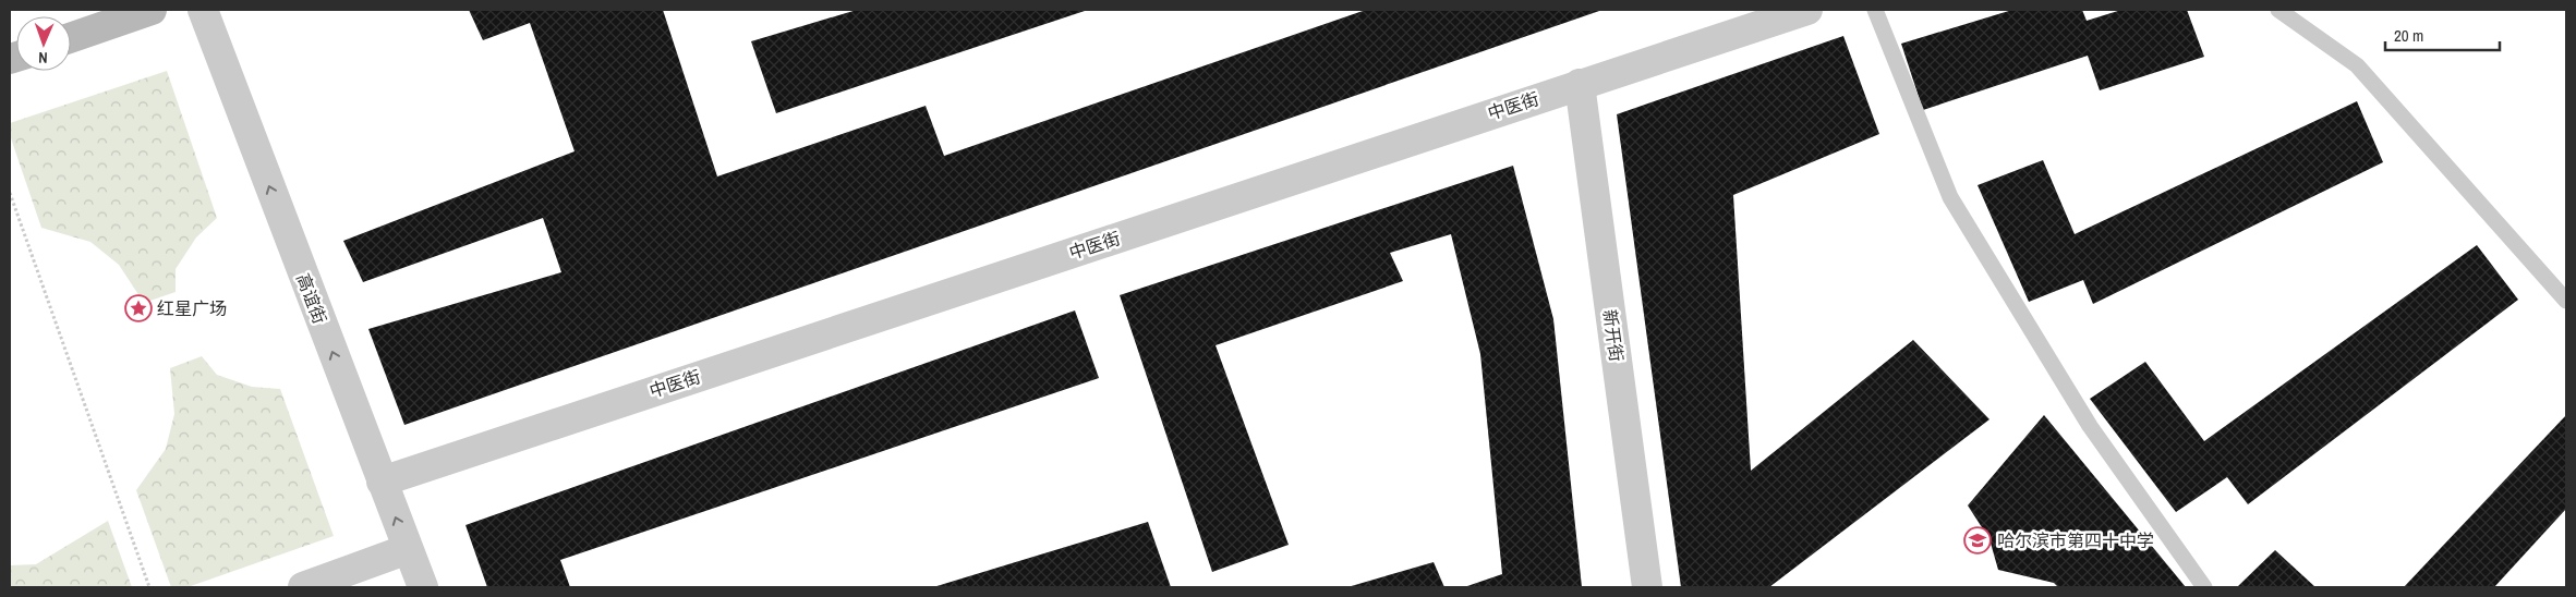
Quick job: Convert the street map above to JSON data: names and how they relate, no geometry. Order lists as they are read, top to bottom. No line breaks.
{"streets":{"street":["中医街","高谊街","新开街"]},"crossings":[["中医街","高谊街"],["中医街","新开街"]],"one_way":["高谊街"],"places":{"place":["红星广场"],"school or university":["哈尔滨市第四十中学"]},"scale_bar":"20 m","north":"bottom"}
